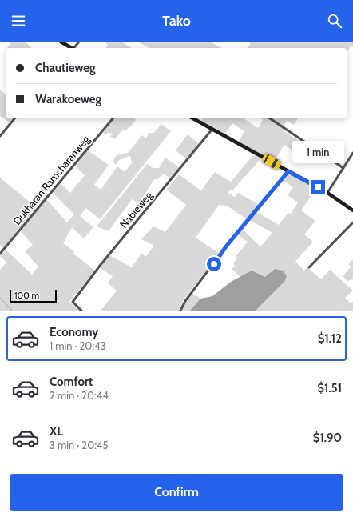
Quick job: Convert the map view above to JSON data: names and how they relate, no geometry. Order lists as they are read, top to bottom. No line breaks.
{"streets":{"street":["Dukharan Ramcharanweg","Nabieweg"]},"scale_bar":"100 m","page":{"header":"Tako","banner":["Chautieweg","Warakoeweg"],"bubble":"1 min","scale":"100 m","list":[{"name":"Economy","note":"1 min · 20:43","value":"$1.12"},{"name":"Comfort","note":"2 min · 20:44","value":"$1.51"},{"name":"XL","note":"3 min · 20:45","value":"$1.90"}],"buttons":"Confirm"}}
